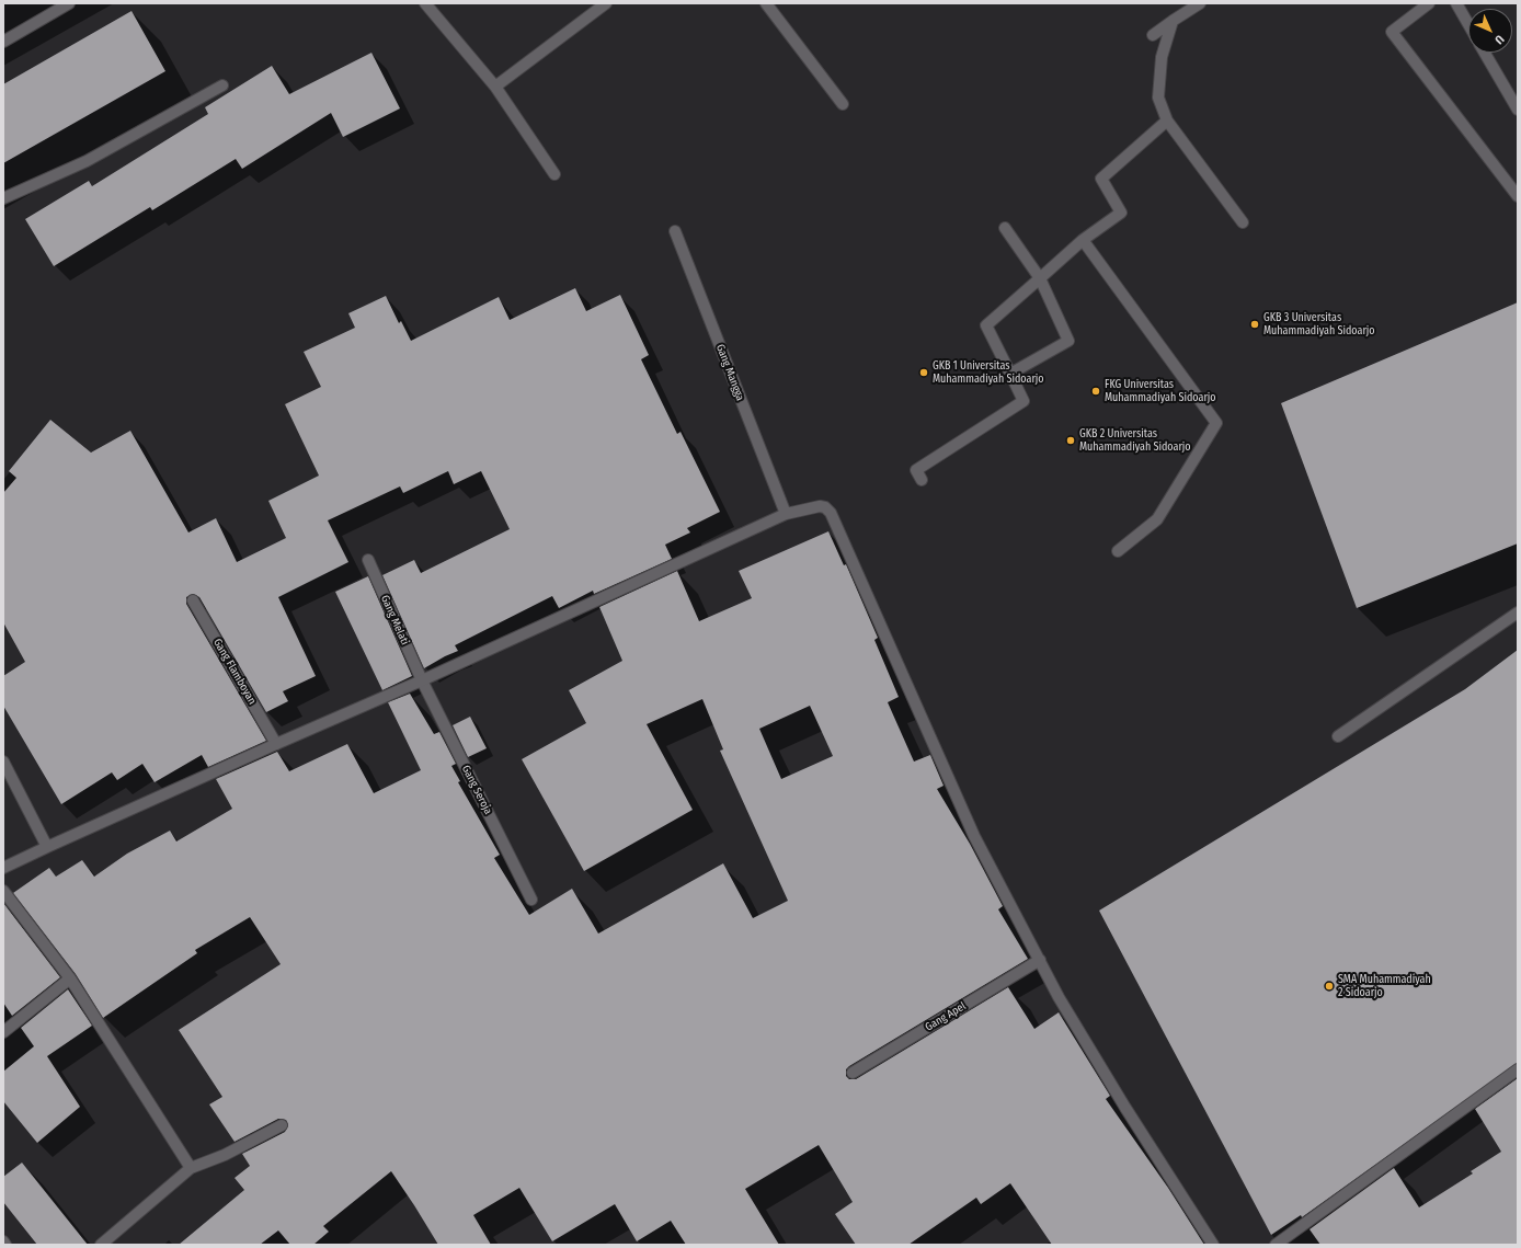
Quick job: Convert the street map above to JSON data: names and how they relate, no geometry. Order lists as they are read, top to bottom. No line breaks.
{"streets":{"street":["Gang Mangga","Gang Melati","Gang Flamboyan","Gang Seroja","Gang Apel"]},"crossings":[["Gang Melati","Gang Seroja"]],"places":["GKB 3 Universitas Muhammadiyah Sidoarjo","GKB 1 Universitas Muhammadiyah Sidoarjo","FKG Universitas Muhammadiyah Sidoarjo","GKB 2 Universitas Muhammadiyah Sidoarjo","SMA Muhammadiyah 2 Sidoarjo"],"north":"bottom right"}
